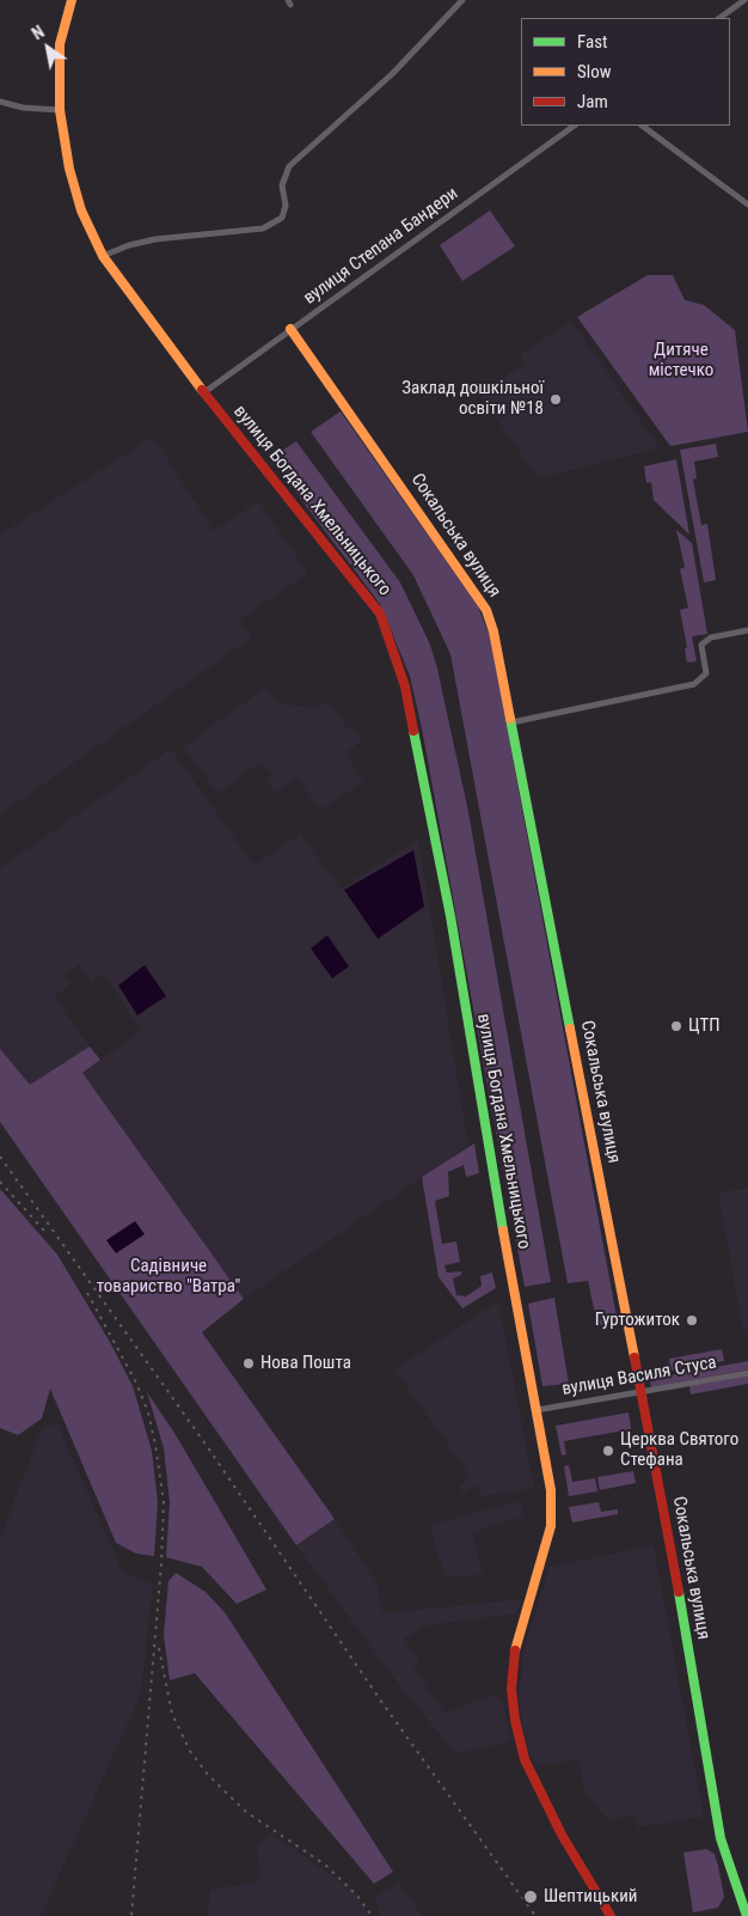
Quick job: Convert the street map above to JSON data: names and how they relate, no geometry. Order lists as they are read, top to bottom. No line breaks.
{"streets":{"street":["вулиця Степана Бандери","вулиця Богдана Хмельницького","Сокальська вулиця","вулиця Василя Стуса"]},"crossings":[["вулиця Степана Бандери","вулиця Богдана Хмельницького"],["вулиця Степана Бандери","Сокальська вулиця"],["вулиця Богдана Хмельницького","вулиця Василя Стуса"],["Сокальська вулиця","вулиця Василя Стуса"]],"parks":["Дитяче містечко","Садівниче товариство \"Ватра\""],"places":["Заклад дошкільної освіти №18","ЦТП","Гуртожиток","Нова Пошта","Церква Святого Стефана","Шептицький"],"legend":["Fast","Slow","Jam"],"north":"top left"}
